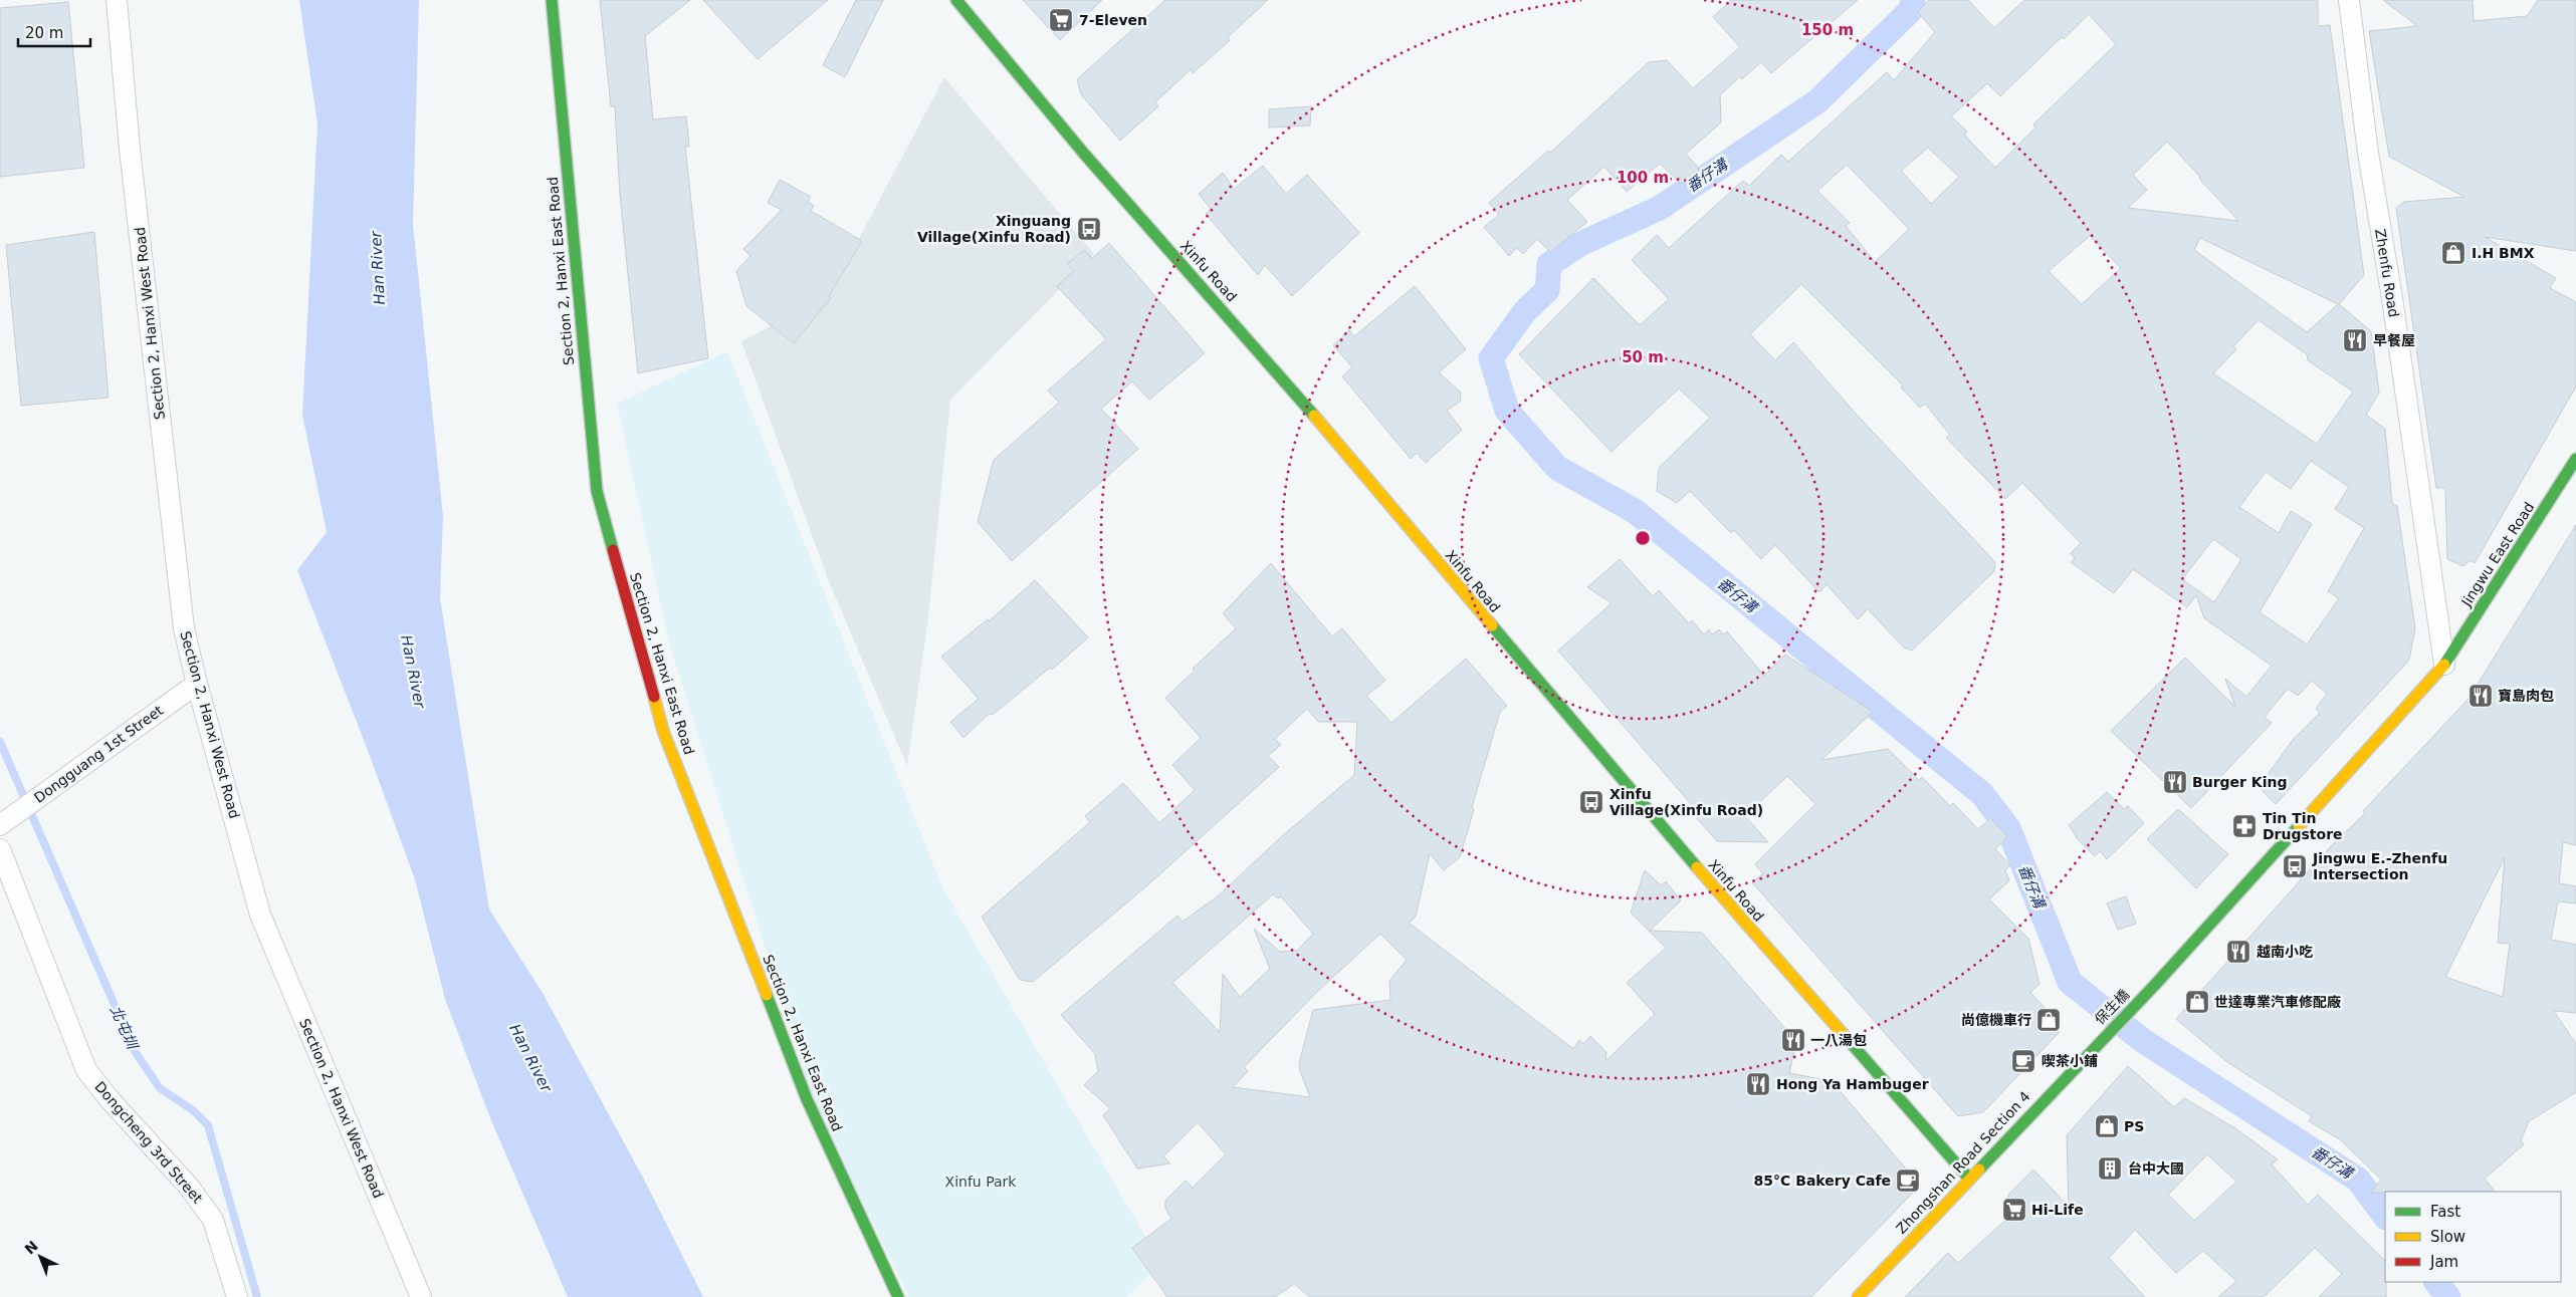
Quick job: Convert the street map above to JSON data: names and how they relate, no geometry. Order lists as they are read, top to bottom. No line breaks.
{"streets":{"street":["Section 2, Hanxi East Road","Xinfu Road","Zhenfu Road","Section 2, Hanxi West Road","Jingwu East Road","Dongguang 1st Street","保生橋","Dongcheng 3rd Street","Zhongshan Road Section 4"]},"crossings":[["Xinfu Road","Zhongshan Road Section 4"],["Zhenfu Road","Jingwu East Road"],["Zhenfu Road","保生橋"],["Section 2, Hanxi West Road","Dongguang 1st Street"],["Jingwu East Road","保生橋"],["保生橋","Zhongshan Road Section 4"]],"water":["番仔溝","Han River","北屯圳"],"parks":["Xinfu Park"],"places":{"supermarket":["7-Eleven","Hi-Life"],"bus stop":["Xinguang Village(Xinfu Road)","Xinfu Village(Xinfu Road)","Jingwu E.-Zhenfu Intersection"],"shop":["I.H BMX","世達專業汽車修配廠","尚億機車行","PS"],"restaurant":["早餐屋","寶島肉包","Burger King","越南小吃","一八湯包","Hong Ya Hambuger"],"pharmacy":["Tin Tin Drugstore"],"cafe":["喫茶小鋪","85°C Bakery Cafe"],"building":["台中大國"]},"legend":["Fast","Slow","Jam"],"scale_bar":"20 m","north":"top left","rings":["150 m","100 m","50 m"]}
